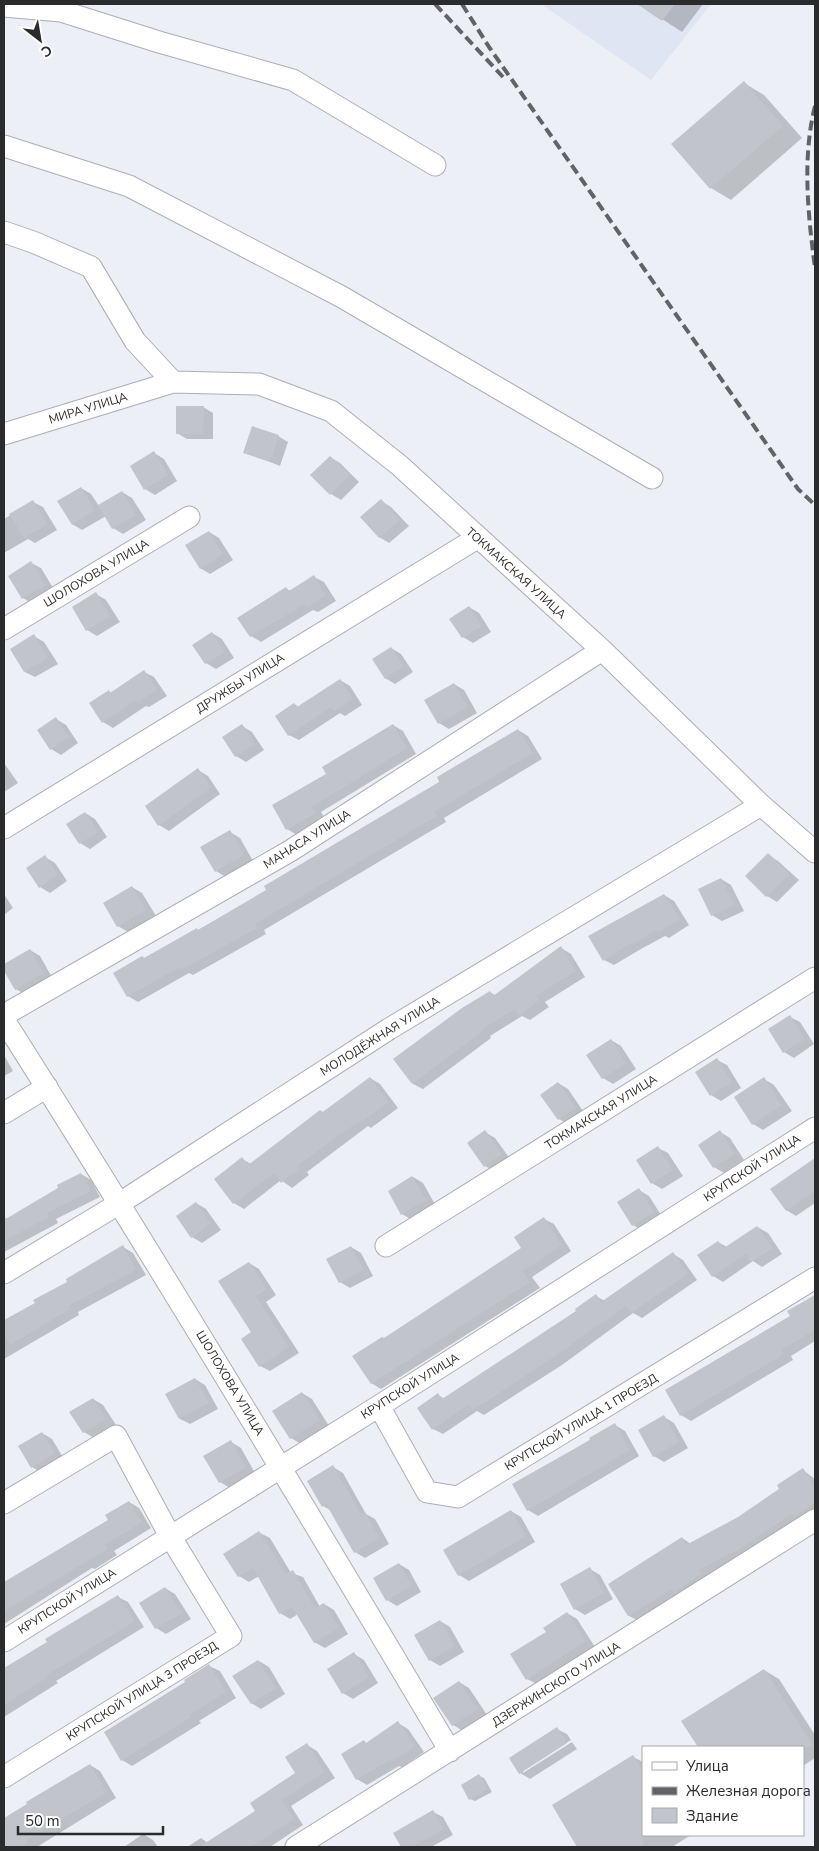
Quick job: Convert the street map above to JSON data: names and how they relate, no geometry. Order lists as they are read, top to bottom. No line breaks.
{"streets":{"street":["МИРА УЛИЦА","ШОЛОХОВА УЛИЦА","ТОКМАКСКАЯ УЛИЦА","ДРУЖБЫ УЛИЦА","МАНАСА УЛИЦА","МОЛОДЁЖНАЯ УЛИЦА","КРУПСКОЙ УЛИЦА","КРУПСКОЙ УЛИЦА 1 ПРОЕЗД","ДЗЕРЖИНСКОГО УЛИЦА","КРУПСКОЙ УЛИЦА 3 ПРОЕЗД"]},"crossings":[["МИРА УЛИЦА","ТОКМАКСКАЯ УЛИЦА"],["ШОЛОХОВА УЛИЦА","МОЛОДЁЖНАЯ УЛИЦА"],["ШОЛОХОВА УЛИЦА","КРУПСКОЙ УЛИЦА"],["ШОЛОХОВА УЛИЦА","ДЗЕРЖИНСКОГО УЛИЦА"],["ТОКМАКСКАЯ УЛИЦА","ДРУЖБЫ УЛИЦА"],["ТОКМАКСКАЯ УЛИЦА","МАНАСА УЛИЦА"],["ТОКМАКСКАЯ УЛИЦА","МОЛОДЁЖНАЯ УЛИЦА"],["КРУПСКОЙ УЛИЦА","КРУПСКОЙ УЛИЦА 1 ПРОЕЗД"],["КРУПСКОЙ УЛИЦА","КРУПСКОЙ УЛИЦА 3 ПРОЕЗД"]],"legend":["Улица","Железная дорога","Здание"],"scale_bar":"50 m","north":"bottom right"}
